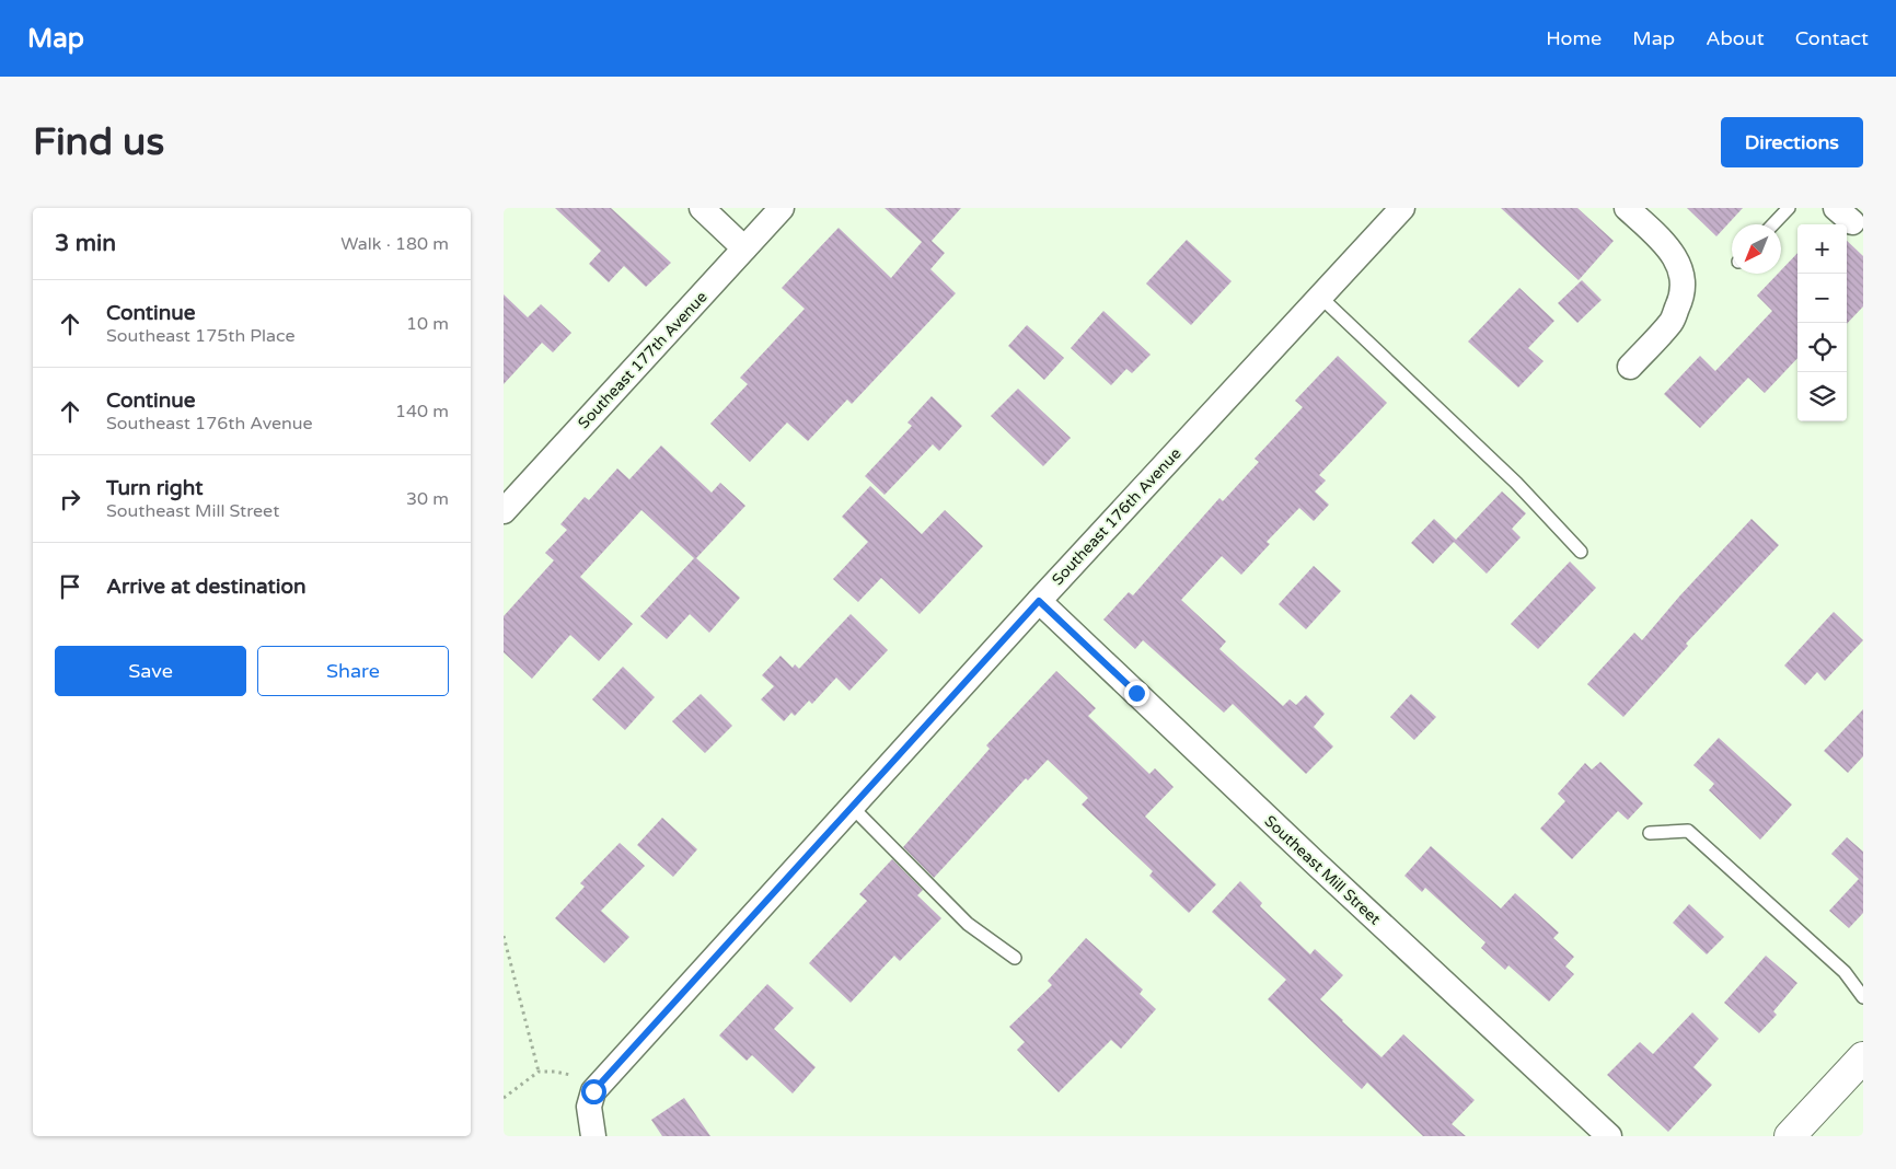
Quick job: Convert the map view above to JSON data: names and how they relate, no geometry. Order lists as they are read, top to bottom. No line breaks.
{"streets":{"street":["Southeast 177th Avenue","Southeast 176th Avenue","Southeast Mill Street"]},"crossings":[["Southeast 176th Avenue","Southeast Mill Street"]],"north":"bottom left","page":{"header":"Map","nav":["Home","Map","About","Contact"],"buttons":["Directions",["Save","Share"]],"title":"Find us","heading":["3 min","Walk · 180 m"],"map_buttons":["+","−"],"list":[["Continue","Southeast 175th Place","10 m"],["Continue","Southeast 176th Avenue","140 m"],["Turn right","Southeast Mill Street","30 m"],"Arrive at destination"]}}
